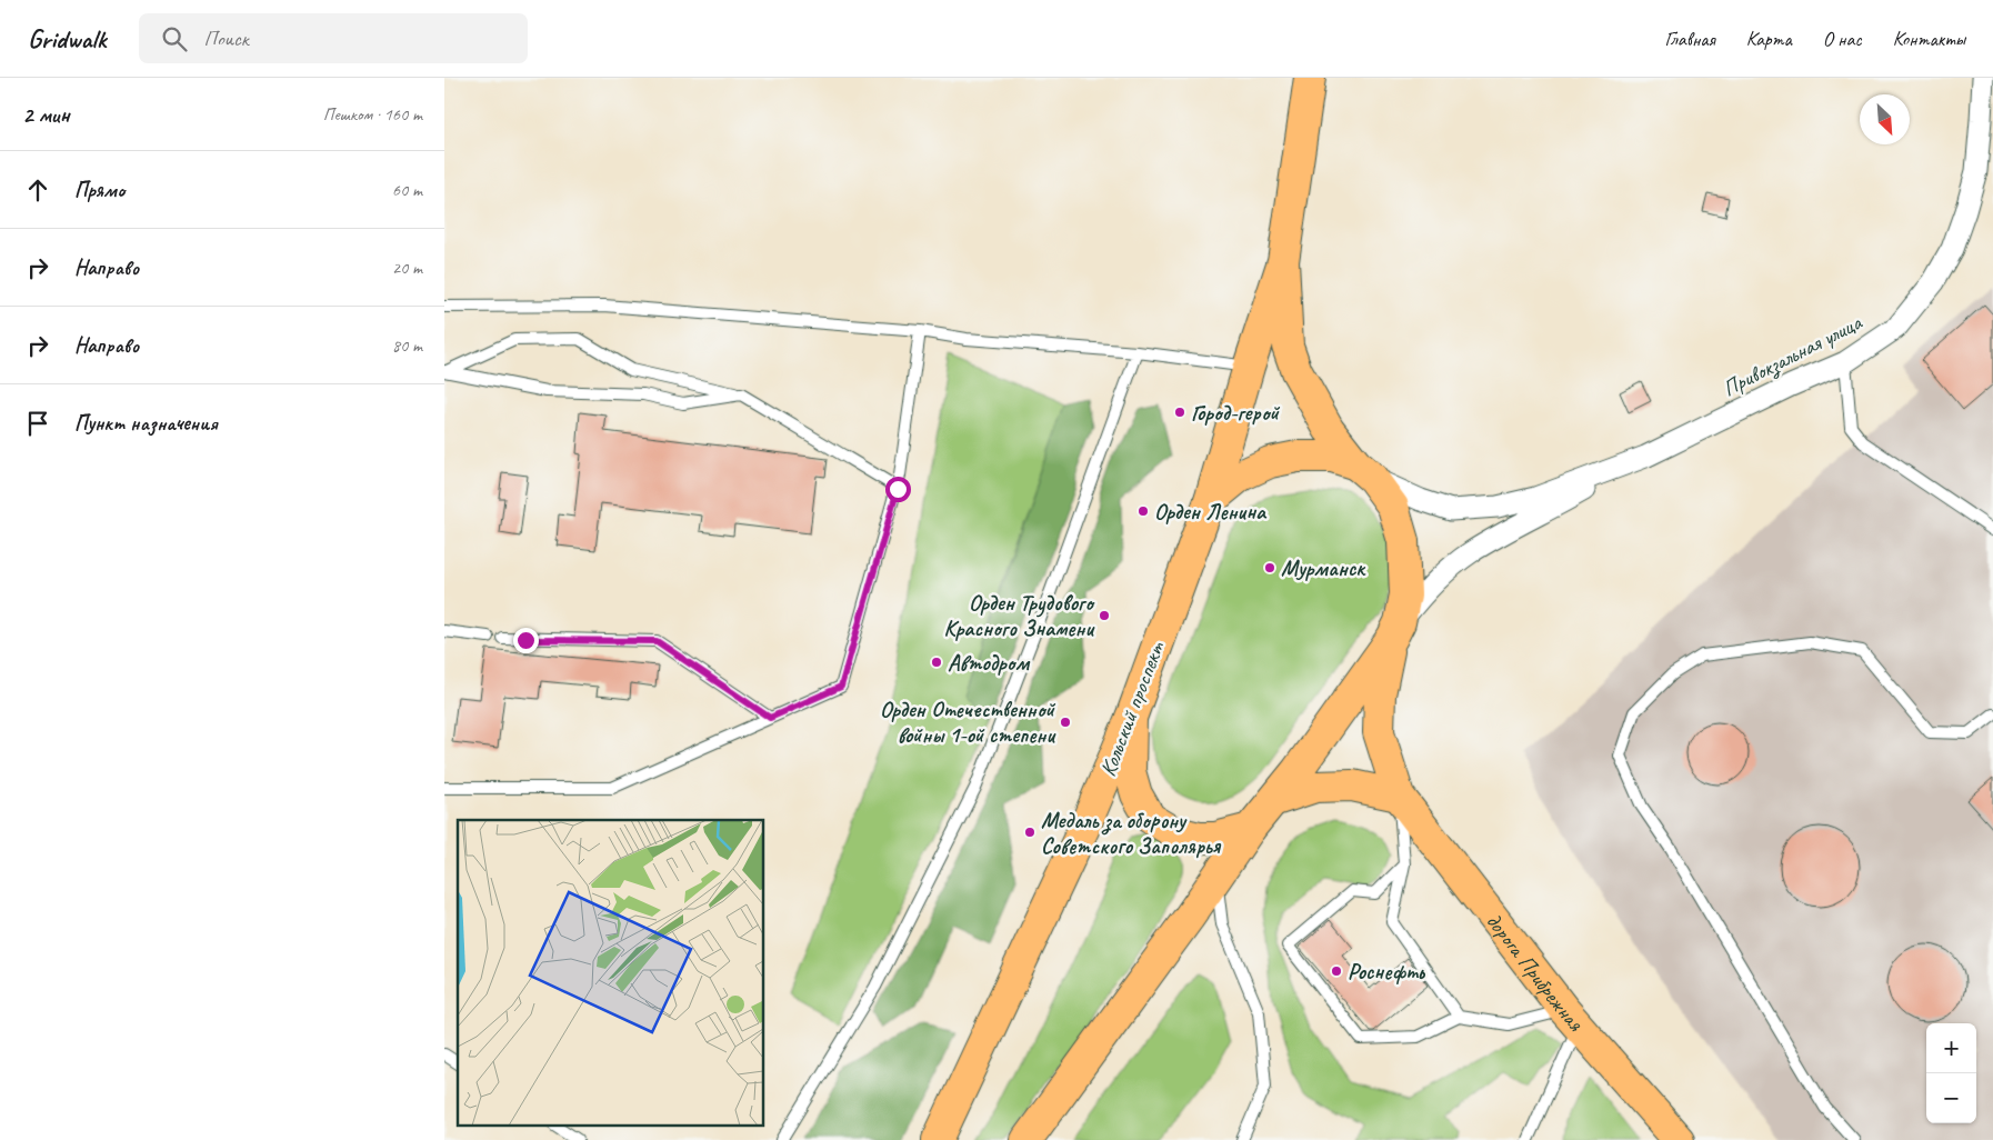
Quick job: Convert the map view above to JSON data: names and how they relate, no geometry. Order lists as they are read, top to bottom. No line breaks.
{"streets":{"main road":["Кольский проспект","дорога Прибрежная"],"street":["Привокзальная улица"]},"places":["Город-герой","Орден Ленина","Мурманск","Орден Трудового Красного Знамени","Автодром","Орден Отечественной войны 1-ой степени","Медаль за оборону Советского Заполярья","Роснефть"],"north":"bottom right","page":{"header":"Gridwalk","search":"Поиск","nav":["Главная","Карта","О нас","Контакты"],"heading":["2 мин","Пешком · 160 m"],"list":[["Прямо","60 m"],["Направо","20 m"],["Направо","80 m"],"Пункт назначения"],"map_buttons":["+","−"]}}
